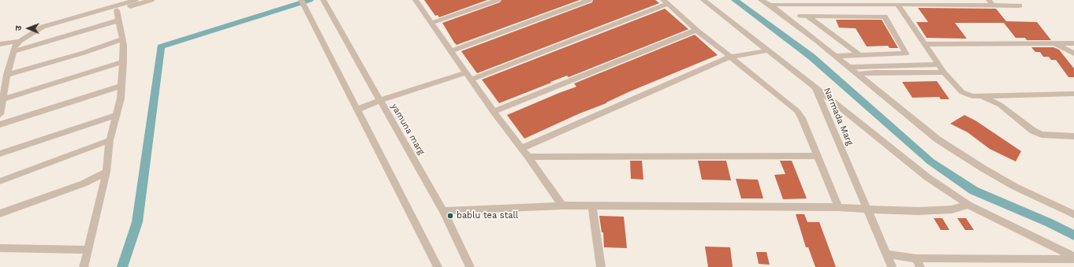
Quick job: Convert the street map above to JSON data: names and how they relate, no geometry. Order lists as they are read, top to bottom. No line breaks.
{"streets":{"street":["Narmada Marg","yamuna marg"]},"places":["bablu tea stall"],"north":"left"}
